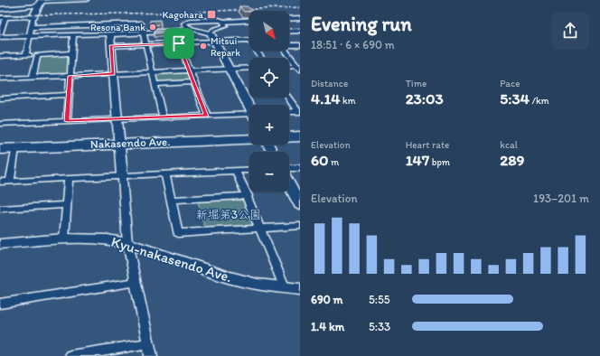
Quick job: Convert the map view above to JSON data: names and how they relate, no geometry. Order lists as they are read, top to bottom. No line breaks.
{"streets":{"highway":["Nakasendo Ave."],"street":["Kyu-nakasendo Ave."]},"parks":["新堀第3公園"],"places":{"transit":["Kagohara"],"other":["Resona Bank","Mitsui Repark"]},"north":"bottom right","page":{"heading":["Evening run","18:51 · 6 × 690 m"],"map_buttons":["+","−"],"stats":[["Distance","4.14 km"],["Time","23:03"],["Pace","5:34 /km"],["Elevation","60 m"],["Heart rate","147 bpm"],["kcal","289"]],"chart":["Elevation","193–201 m"],"list":[{"name":"690 m","note":"5:55"},{"name":"1.4 km","note":"5:33"}]}}
